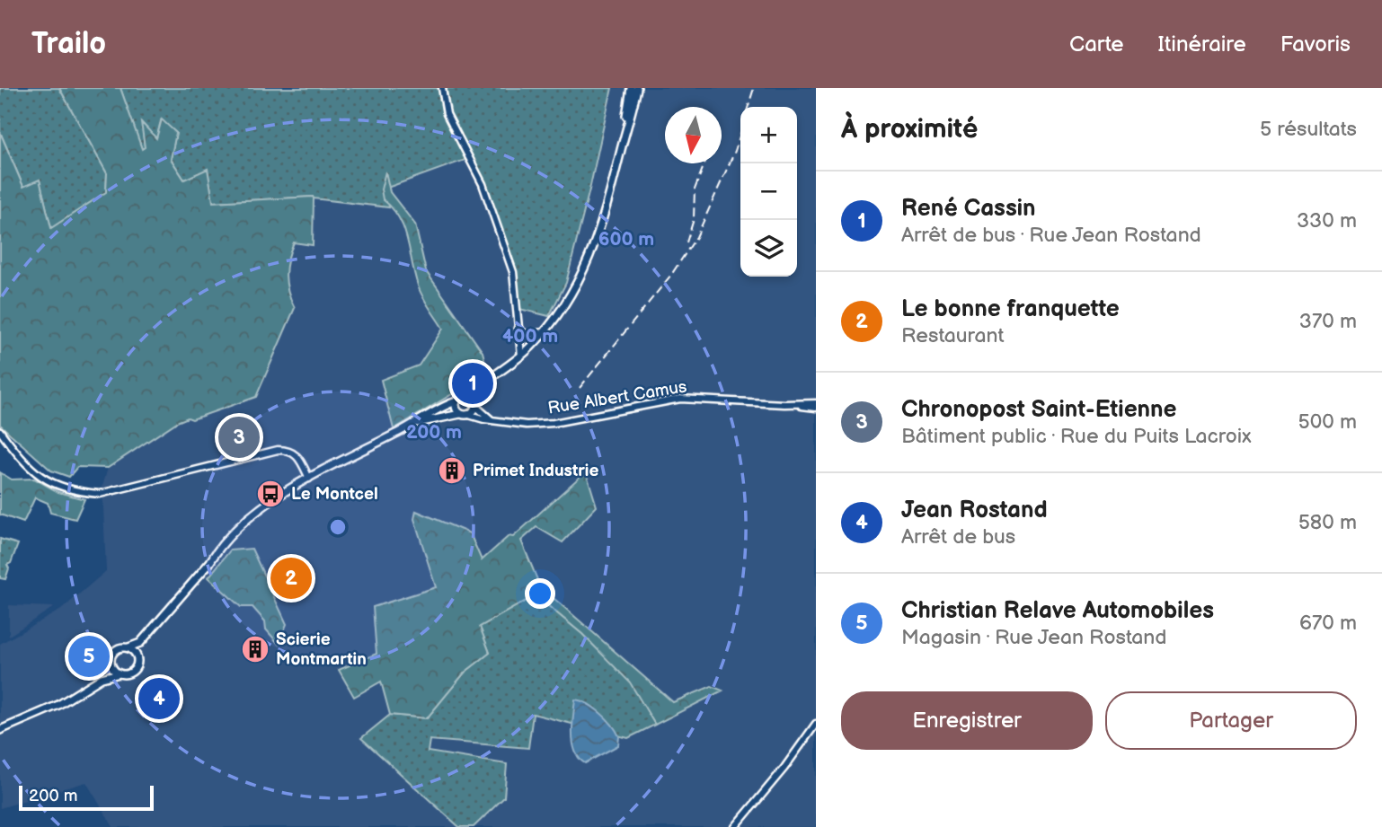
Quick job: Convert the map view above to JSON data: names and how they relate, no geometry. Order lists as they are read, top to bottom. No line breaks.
{"streets":{"street":["Rue Albert Camus"]},"places":{"building":["Primet Industrie","Scierie Montmartin"],"bus stop":["Le Montcel"]},"scale_bar":"200 m","north":"bottom","page":{"header":"Trailo","nav":["Carte","Itinéraire","Favoris"],"heading":["À proximité","5 résultats"],"map_buttons":["+","−"],"list":[{"mark":"1","name":"René Cassin","note":"Arrêt de bus · Rue Jean Rostand","value":"330 m"},{"mark":"2","name":"Le bonne franquette","note":"Restaurant","value":"370 m"},{"mark":"3","name":"Chronopost Saint-Etienne","note":"Bâtiment public · Rue du Puits Lacroix","value":"500 m"},{"mark":"4","name":"Jean Rostand","note":"Arrêt de bus","value":"580 m"},{"mark":"5","name":"Christian Relave Automobiles","note":"Magasin · Rue Jean Rostand","value":"670 m"}],"pins":["1","3","2","5","4"],"buttons":["Enregistrer","Partager"],"scale":"200 m"},"rings":["600 m","400 m","200 m"]}
